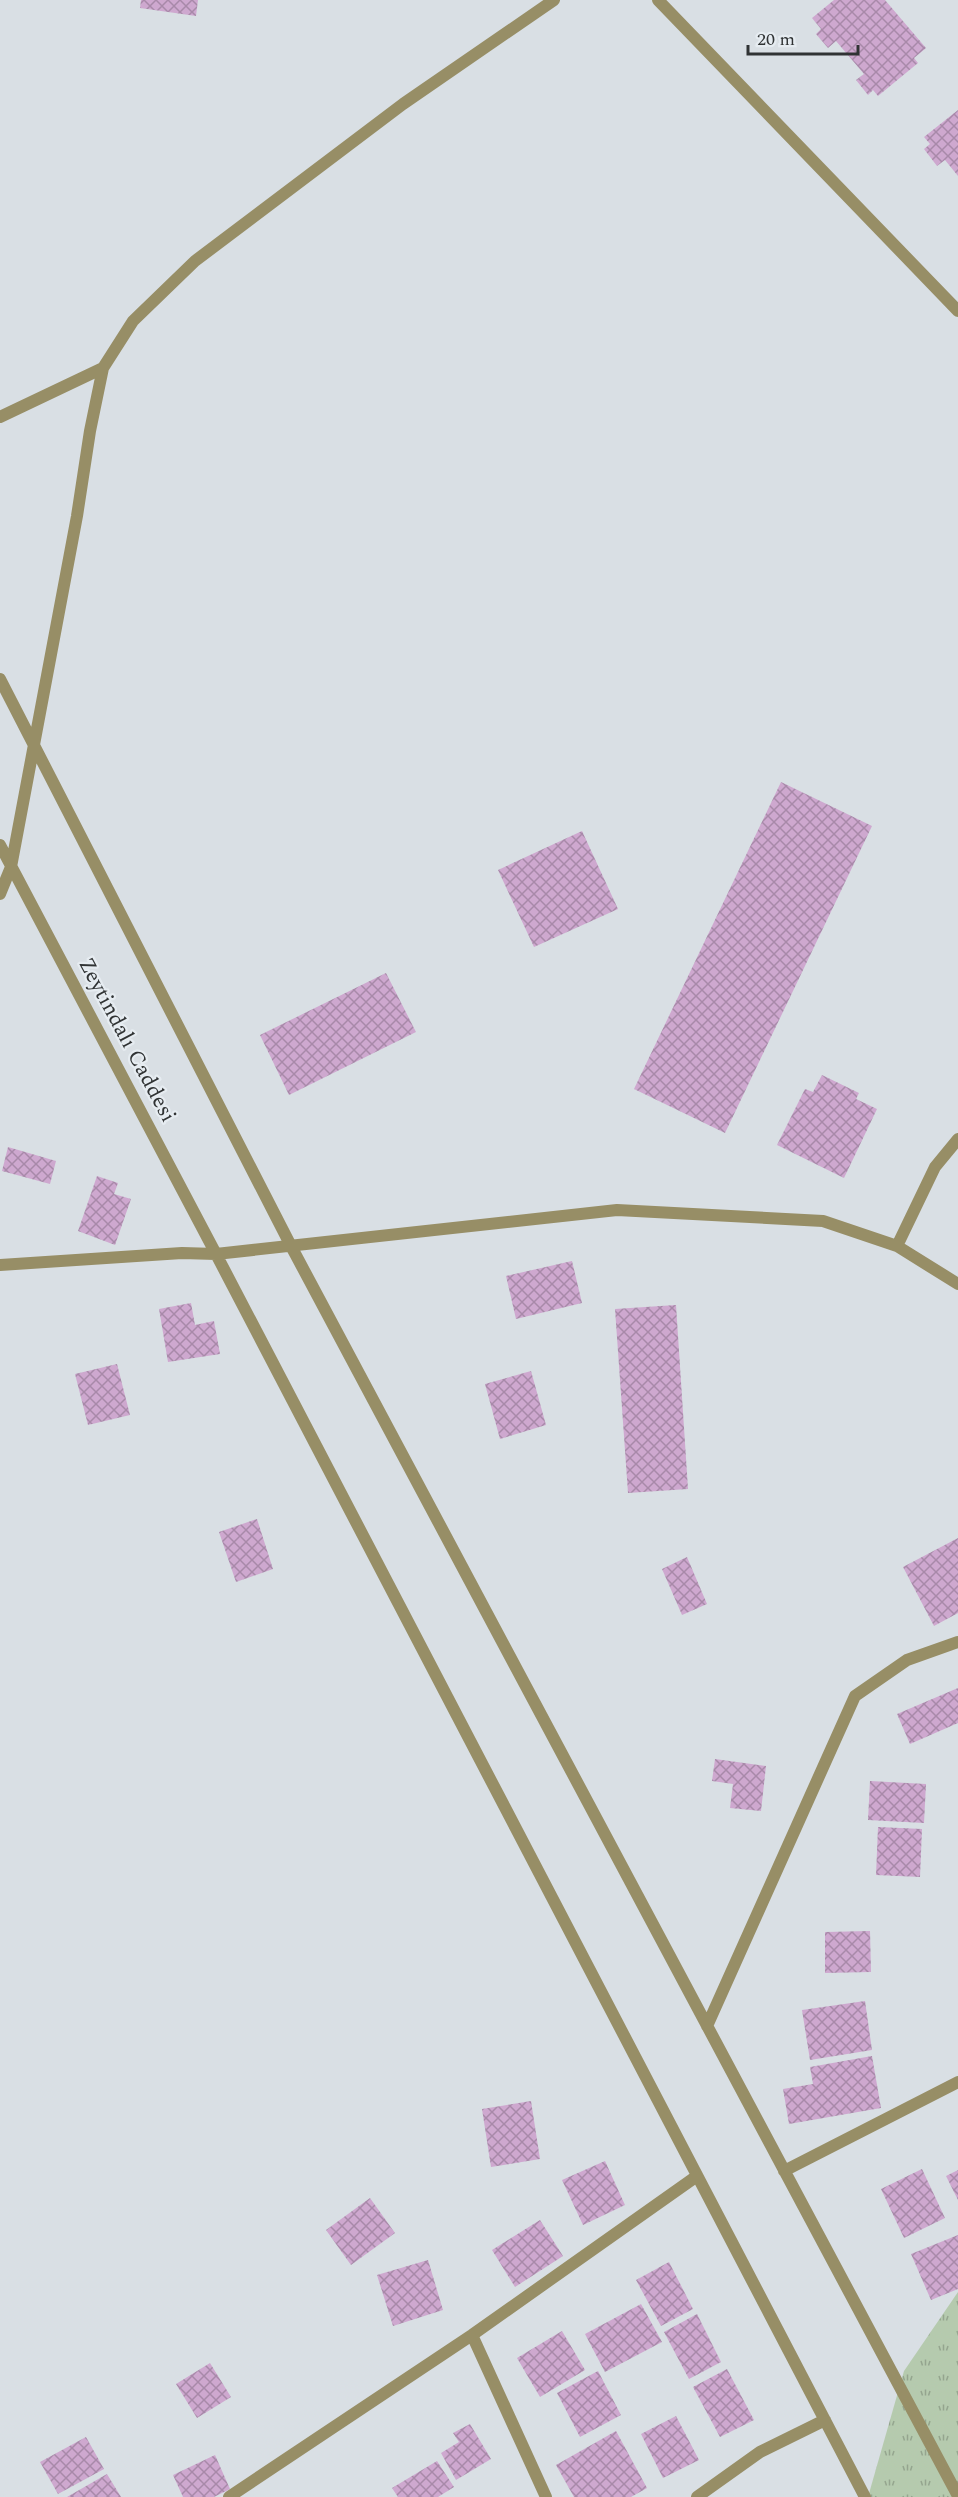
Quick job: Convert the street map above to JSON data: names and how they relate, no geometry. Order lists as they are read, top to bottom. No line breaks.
{"streets":{"street":["Zeytindalı Caddesi"]},"scale_bar":"20 m"}
